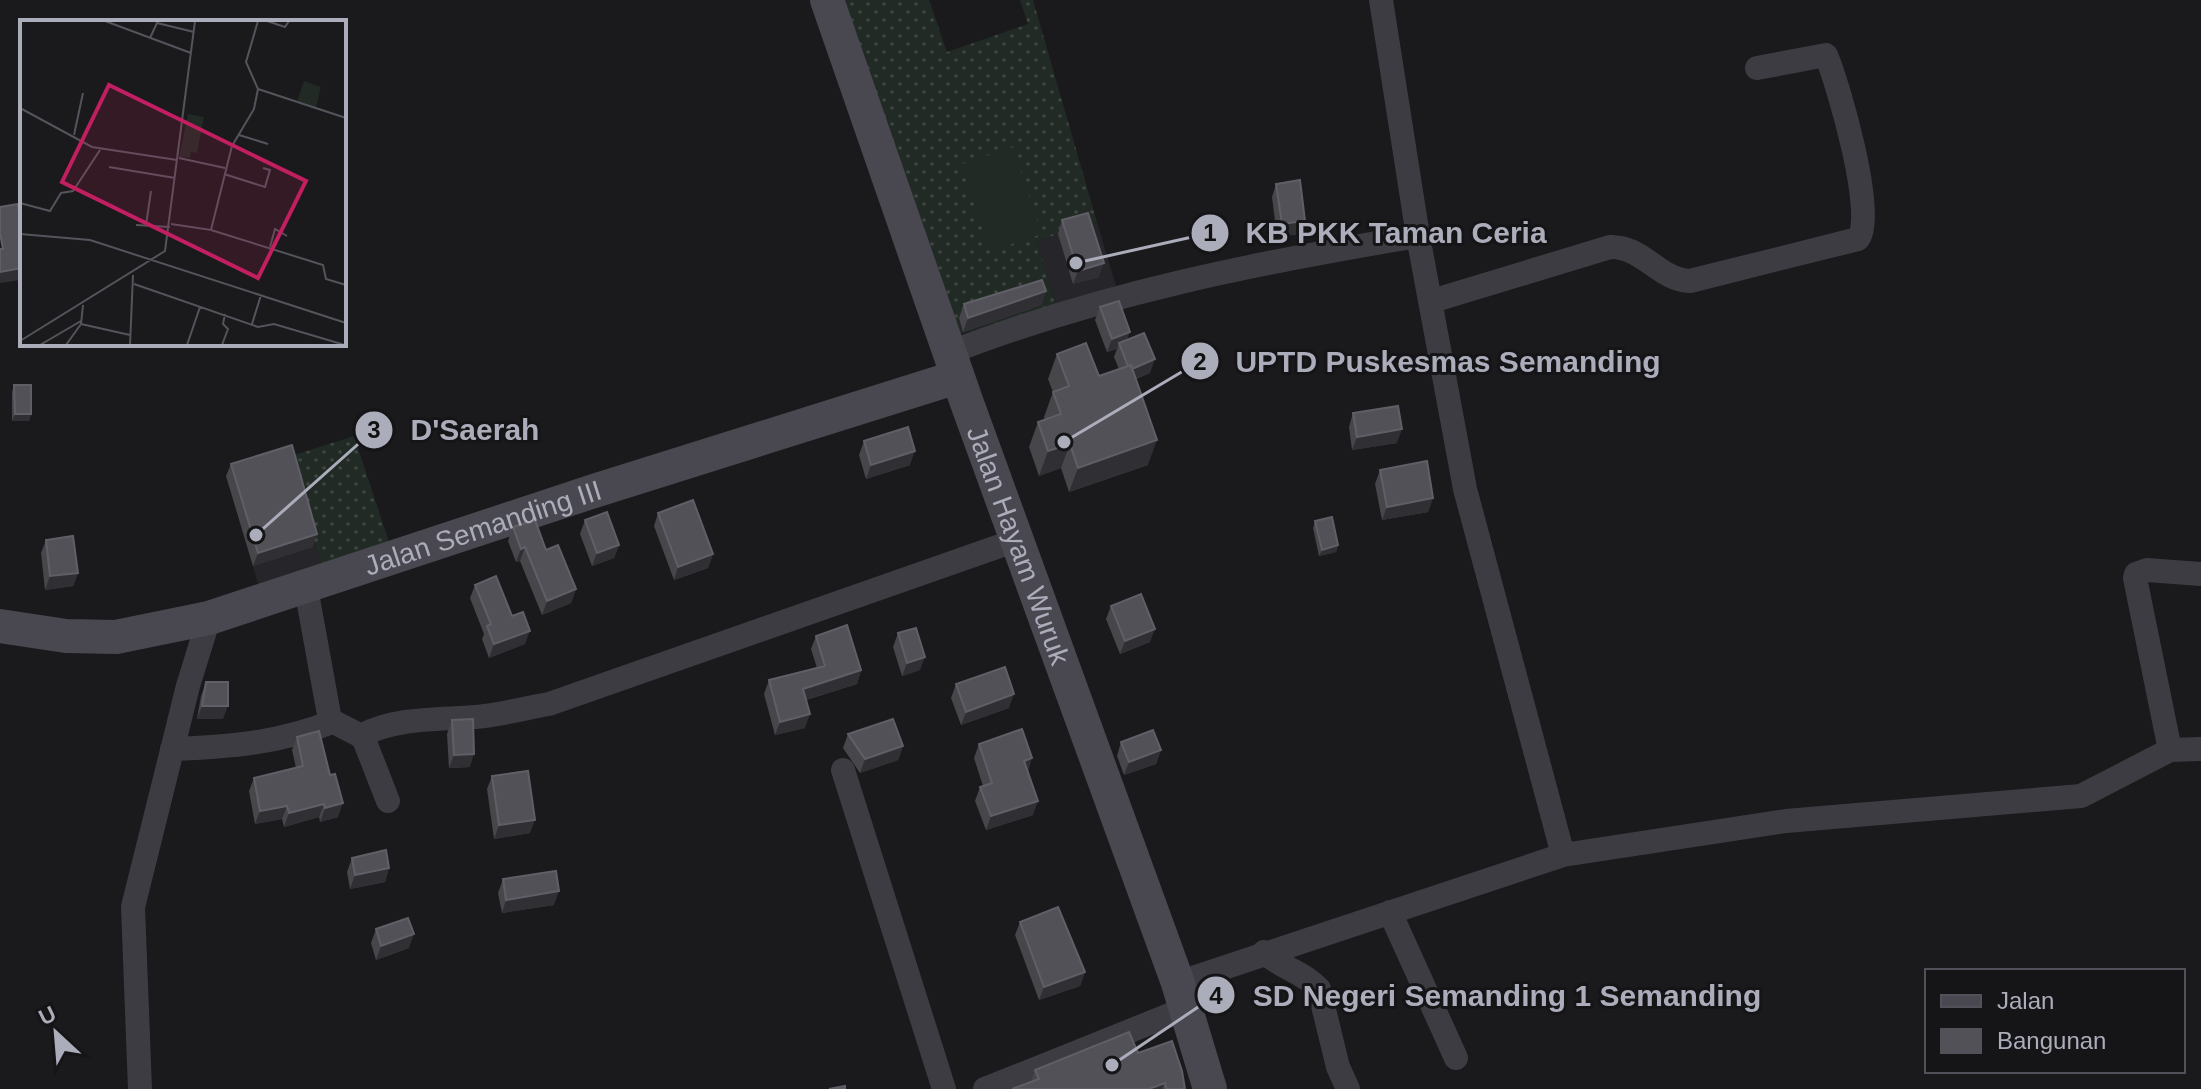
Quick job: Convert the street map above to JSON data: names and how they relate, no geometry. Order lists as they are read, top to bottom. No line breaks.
{"streets":{"main road":["Jalan Semanding III","Jalan Hayam Wuruk"]},"crossings":[["Jalan Semanding III","Jalan Hayam Wuruk"]],"places":["KB PKK Taman Ceria","UPTD Puskesmas Semanding","D'Saerah","SD Negeri Semanding 1 Semanding"],"legend":["Jalan","Bangunan"],"north":"top left"}
